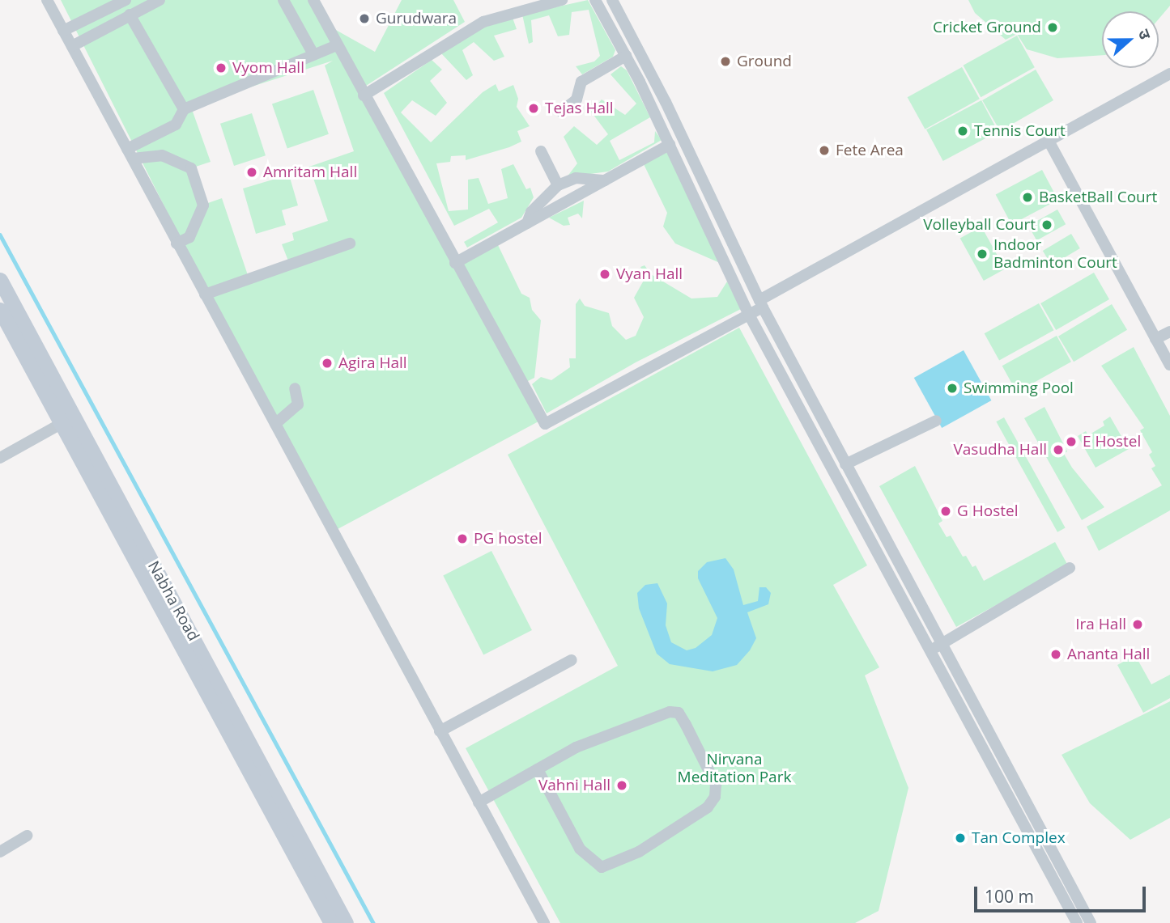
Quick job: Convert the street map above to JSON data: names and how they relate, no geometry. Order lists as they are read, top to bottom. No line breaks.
{"streets":{"main road":["Nabha Road"]},"parks":["Nirvana Meditation Park"],"places":["Gurudwara","Cricket Ground","Ground","Vyom Hall","Tejas Hall","Tennis Court","Fete Area","Amritam Hall","BasketBall Court","Volleyball Court","Indoor Badminton Court","Vyan Hall","Agira Hall","Swimming Pool","E Hostel","Vasudha Hall","G Hostel","PG hostel","Ira Hall","Ananta Hall","Vahni Hall","Tan Complex"],"scale_bar":"100 m","north":"right"}
